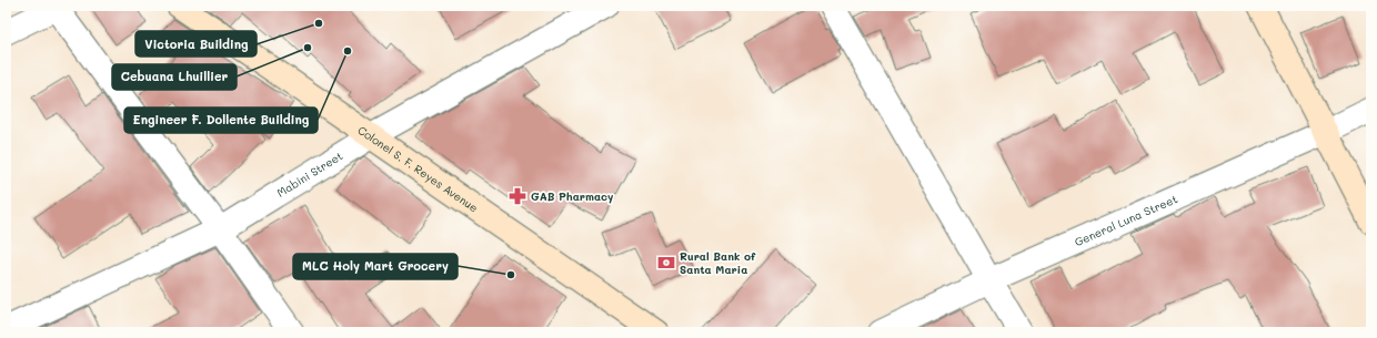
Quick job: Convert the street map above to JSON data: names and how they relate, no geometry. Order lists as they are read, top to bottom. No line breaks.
{"streets":{"main road":["Colonel S. F. Reyes Avenue"],"street":["Mabini Street","General Luna Street"]},"crossings":[["Colonel S. F. Reyes Avenue","Mabini Street"]],"places":{"other":["Victoria Building","Cebuana Lhuillier","Engineer F. Dollente Building","MLC Holy Mart Grocery"],"pharmacy":["GAB Pharmacy"],"bank":["Rural Bank of Santa Maria"]}}
